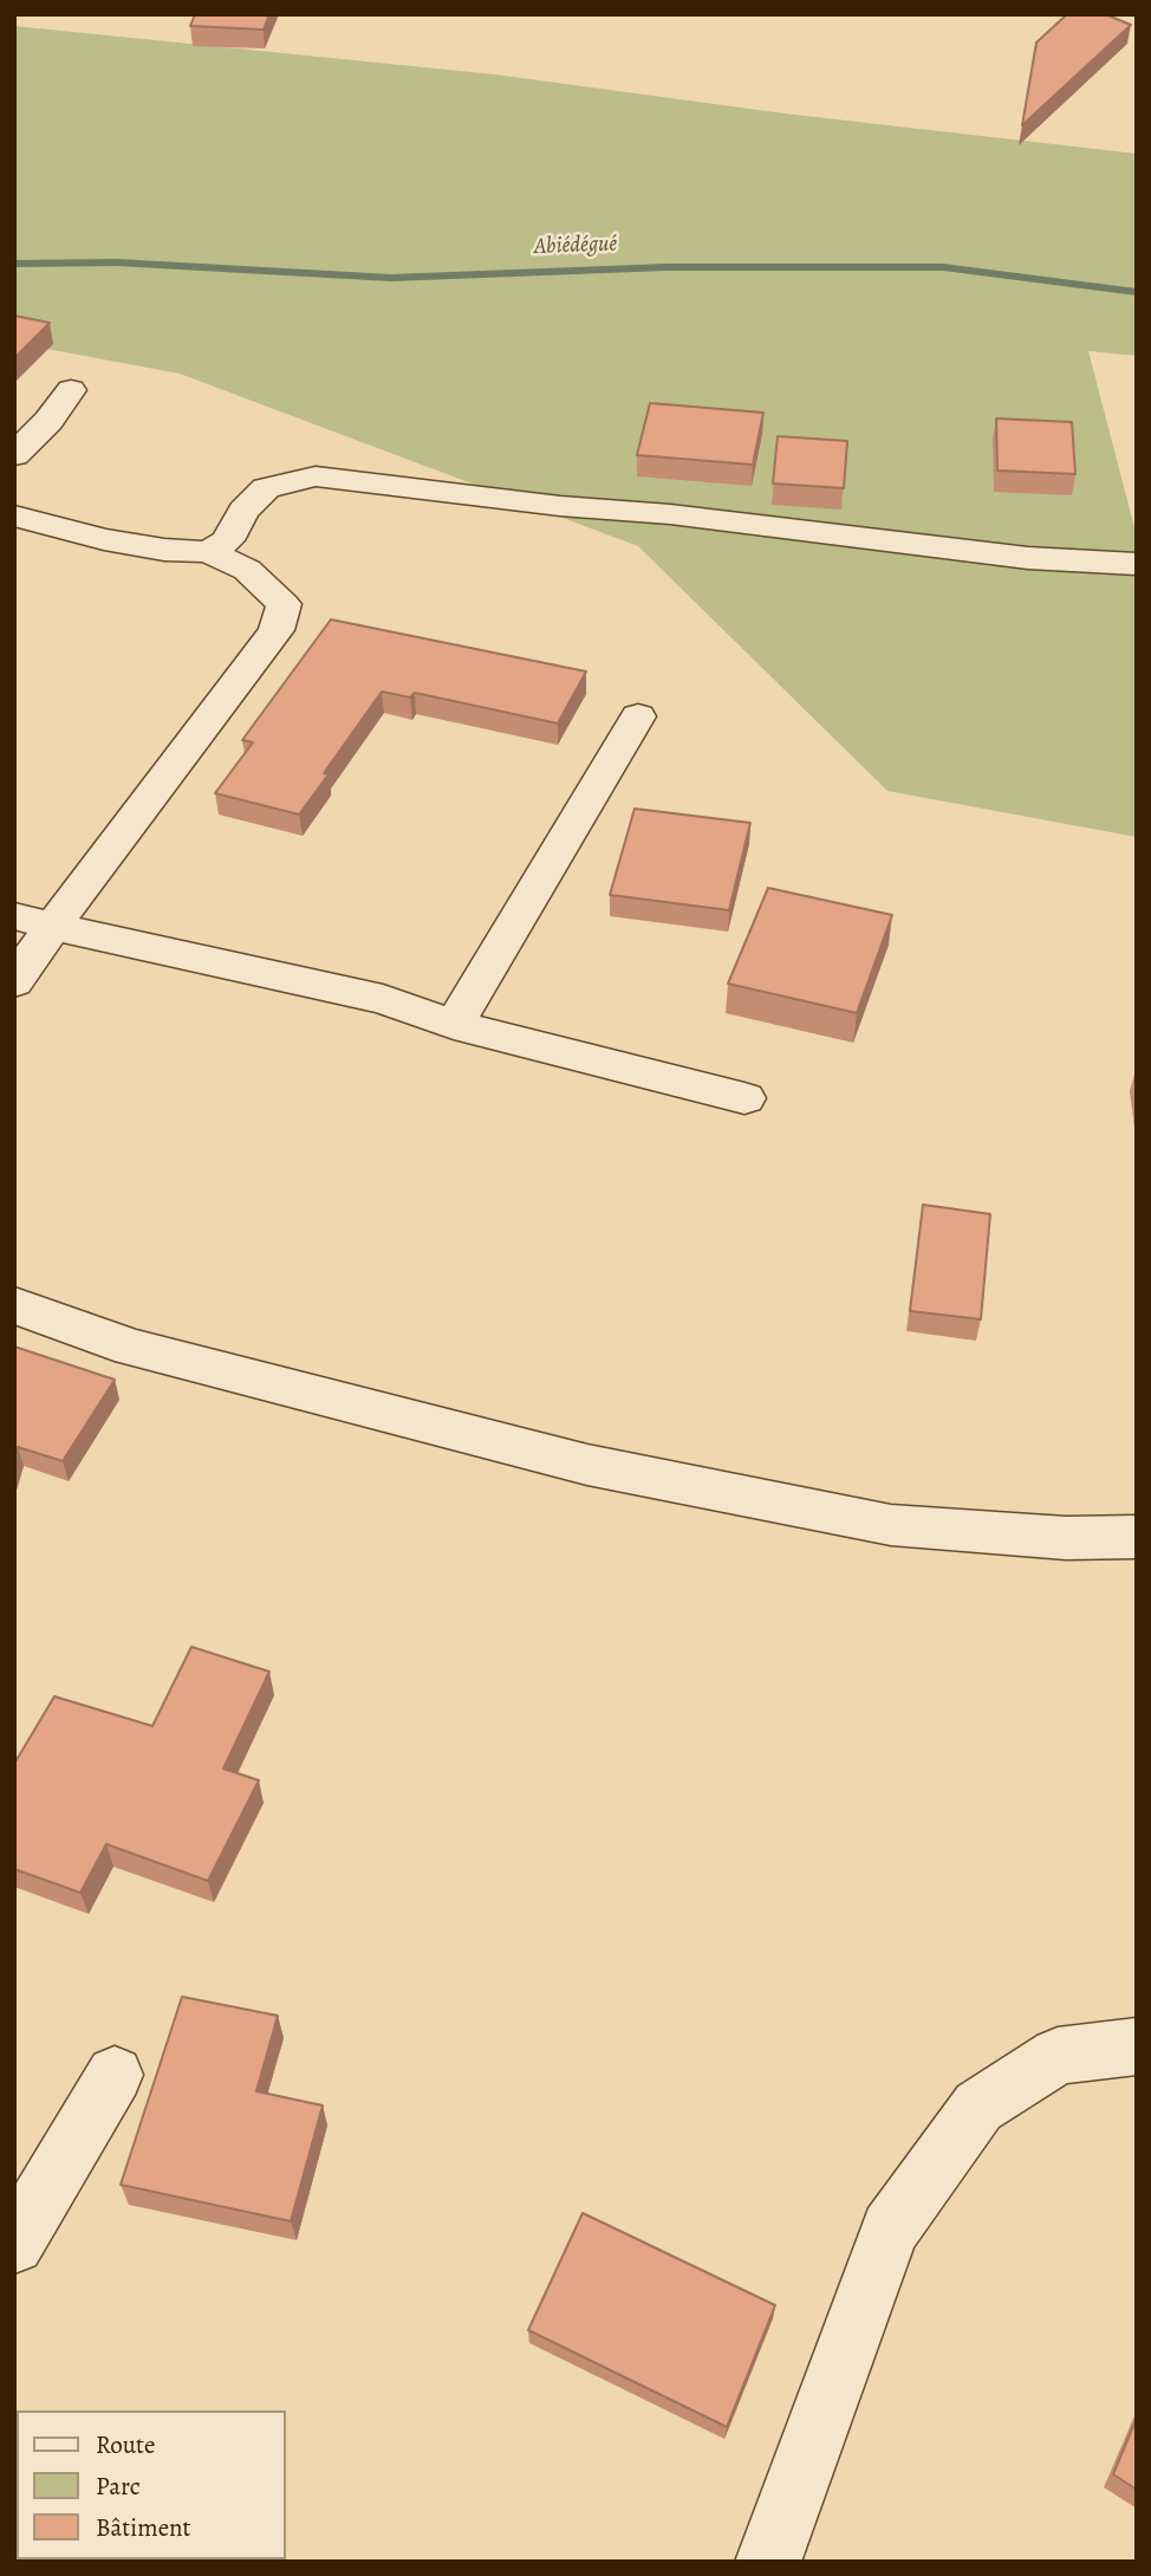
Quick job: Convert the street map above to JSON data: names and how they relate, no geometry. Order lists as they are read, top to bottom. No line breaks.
{"water":["Abiédégué"],"legend":["Route","Parc","Bâtiment"]}
